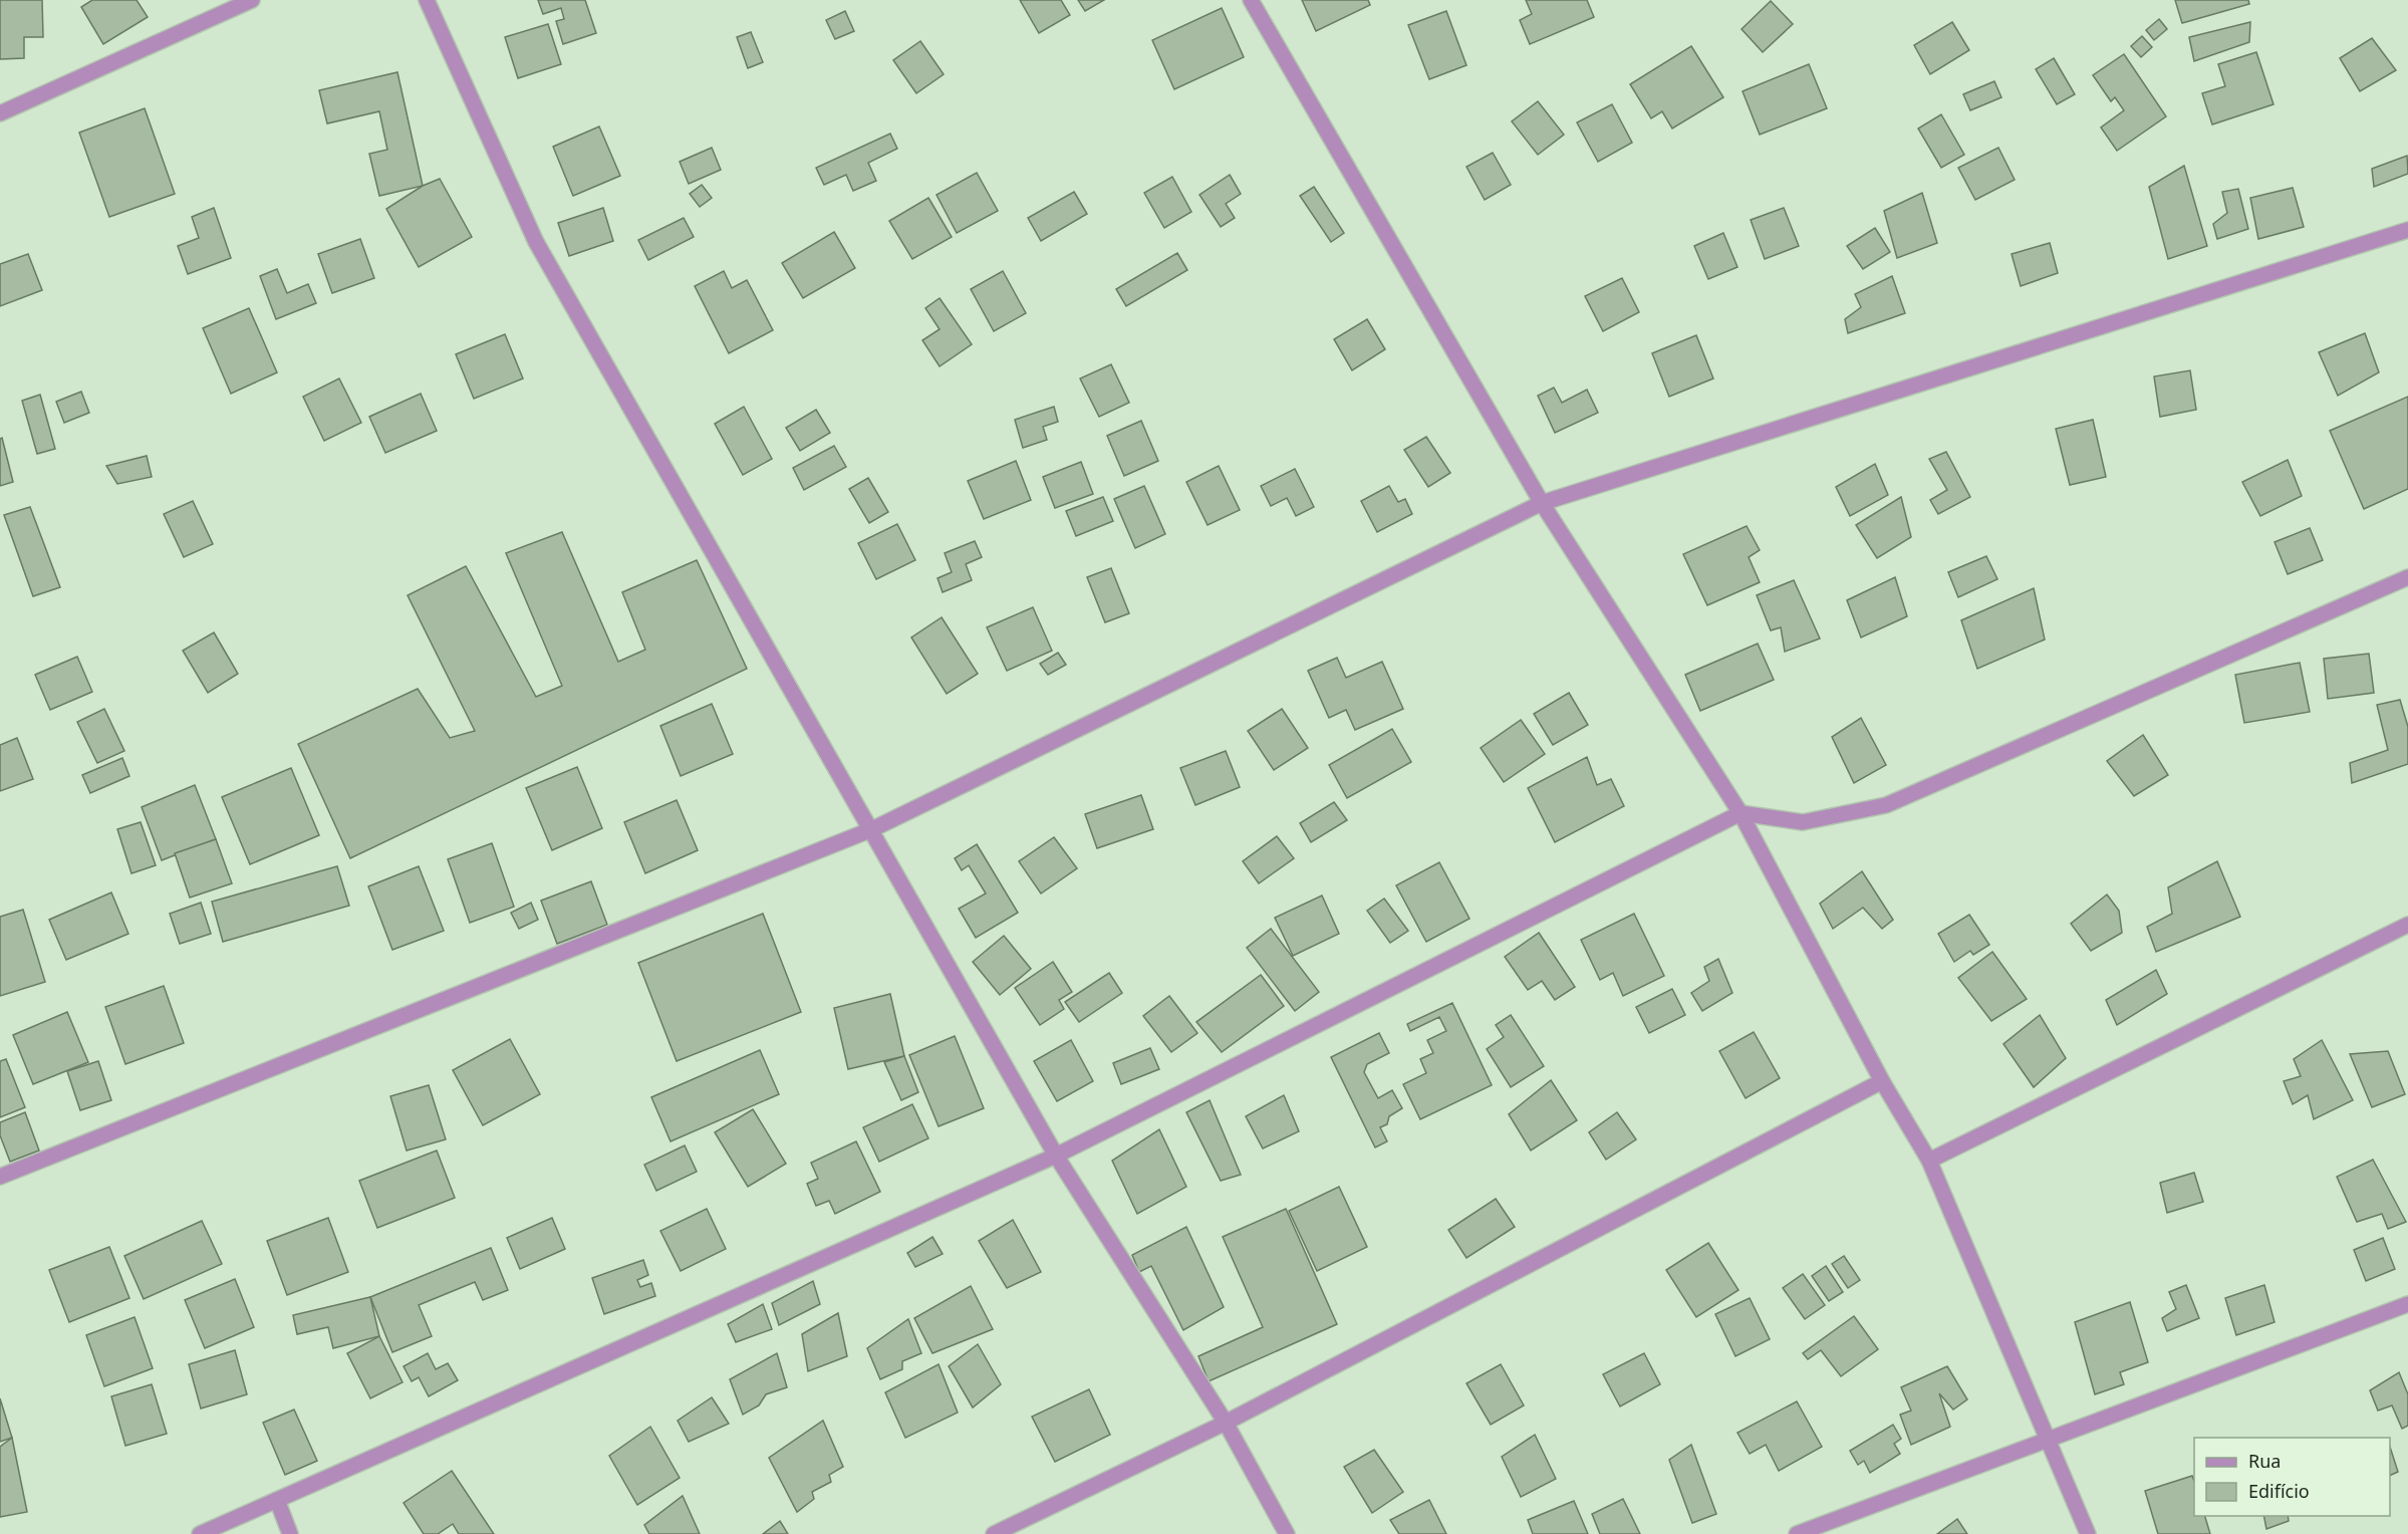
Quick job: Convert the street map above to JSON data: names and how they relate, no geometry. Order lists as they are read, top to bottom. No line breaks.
{"legend":["Rua","Edifício"]}
